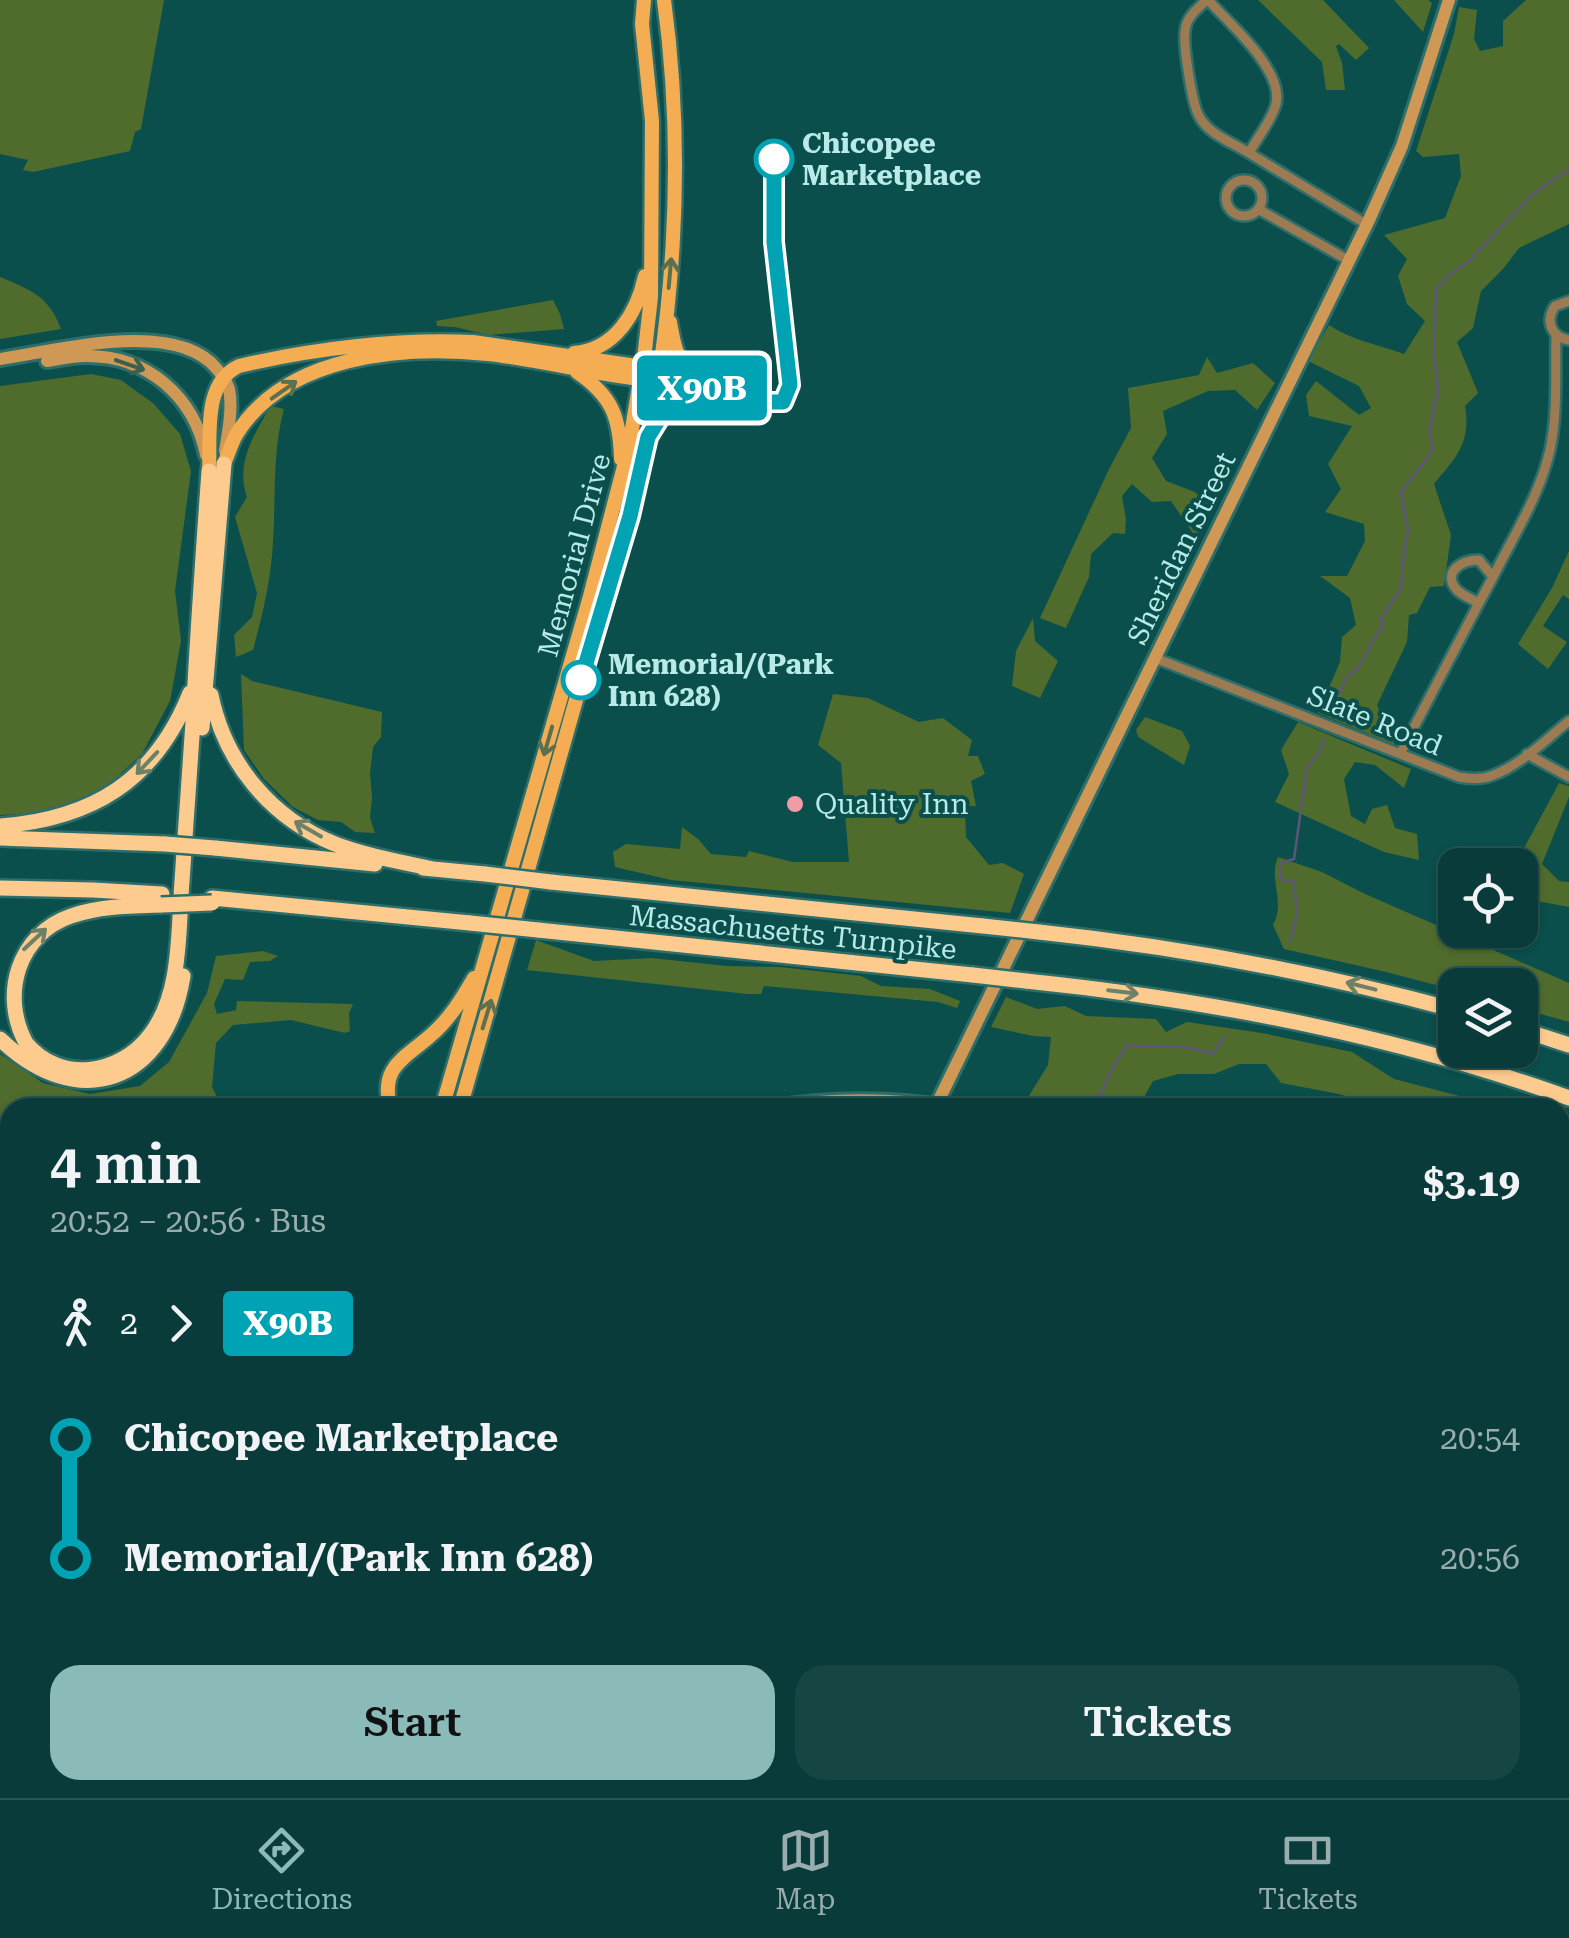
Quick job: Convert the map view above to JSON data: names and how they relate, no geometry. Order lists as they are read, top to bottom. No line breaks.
{"streets":{"highway":["Massachusetts Turnpike"],"main road":["Memorial Drive"],"street":["Sheridan Street","Slate Road"]},"crossings":[["Sheridan Street","Slate Road"]],"places":["Chicopee Marketplace","Memorial/(Park Inn 628)","Quality Inn"],"lines":["bus line X90B"],"page":{"on_map":"X90B","heading":["4 min","20:52 – 20:56 · Bus","$3.19"],"legs":["2","X90B"],"list":[{"name":"Chicopee Marketplace","value":"20:54"},{"name":"Memorial/(Park Inn 628)","value":"20:56"}],"buttons":["Start","Tickets"],"tabs":["Directions","Map","Tickets"]}}
